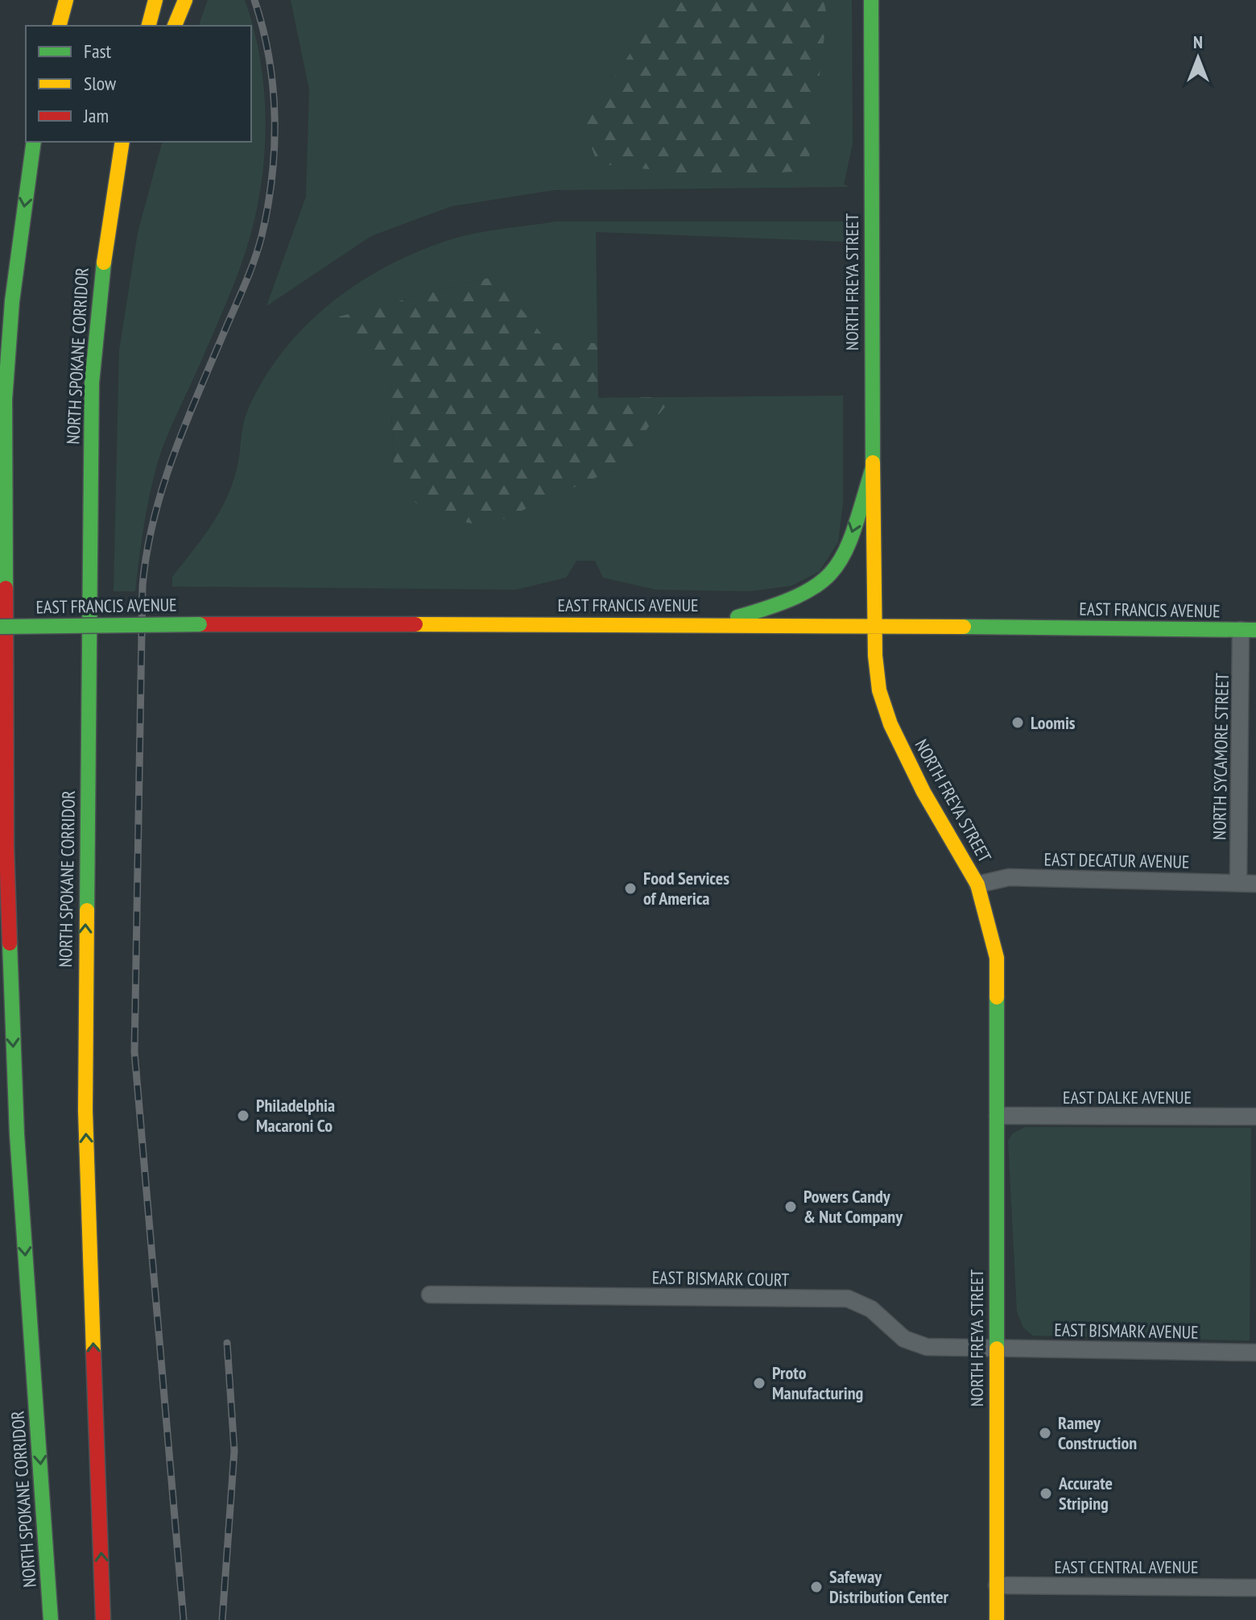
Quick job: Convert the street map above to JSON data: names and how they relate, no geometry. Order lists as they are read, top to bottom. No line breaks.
{"streets":{"main road":["NORTH FREYA STREET","NORTH SPOKANE CORRIDOR","EAST FRANCIS AVENUE"],"street":["NORTH SYCAMORE STREET","EAST DECATUR AVENUE","EAST DALKE AVENUE","EAST BISMARK COURT","EAST BISMARK AVENUE","EAST CENTRAL AVENUE"]},"crossings":[["NORTH FREYA STREET","EAST FRANCIS AVENUE"],["NORTH FREYA STREET","EAST DECATUR AVENUE"],["NORTH FREYA STREET","EAST DALKE AVENUE"],["NORTH FREYA STREET","EAST BISMARK COURT"],["NORTH FREYA STREET","EAST BISMARK AVENUE"],["NORTH FREYA STREET","EAST CENTRAL AVENUE"],["EAST FRANCIS AVENUE","NORTH SYCAMORE STREET"],["NORTH SYCAMORE STREET","EAST DECATUR AVENUE"],["EAST BISMARK COURT","EAST BISMARK AVENUE"]],"places":["Loomis","Food Services of America","Philadelphia Macaroni Co","Powers Candy & Nut Company","Proto Manufacturing","Ramey Construction","Accurate Striping","Safeway Distribution Center"],"legend":["Fast","Slow","Jam"],"north":"top"}
